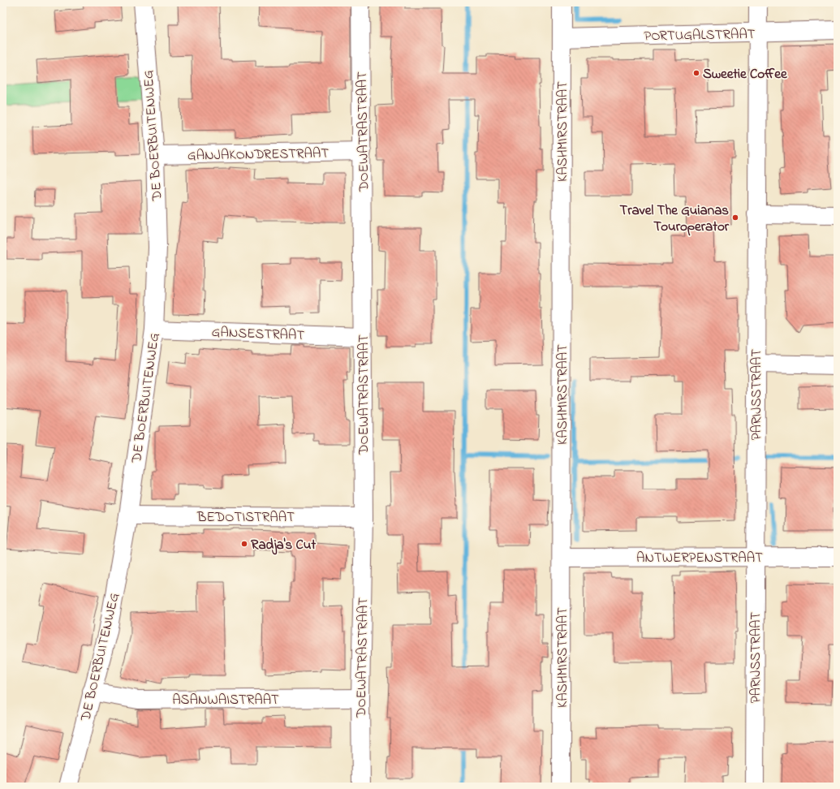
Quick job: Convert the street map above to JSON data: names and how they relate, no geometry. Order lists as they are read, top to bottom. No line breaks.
{"streets":{"street":["PORTUGALSTRAAT","DOEWATRASTRAAT","KASHMIRSTRAAT","DE BOERBUITENWEG","GANJAKONDRESTRAAT","GANSESTRAAT","PARIJSSTRAAT","BEDOTISTRAAT","ANTWERPENSTRAAT","ASANWAISTRAAT"]},"crossings":[["PORTUGALSTRAAT","KASHMIRSTRAAT"],["PORTUGALSTRAAT","PARIJSSTRAAT"],["DOEWATRASTRAAT","GANJAKONDRESTRAAT"],["DOEWATRASTRAAT","GANSESTRAAT"],["DOEWATRASTRAAT","BEDOTISTRAAT"],["DOEWATRASTRAAT","ASANWAISTRAAT"],["KASHMIRSTRAAT","ANTWERPENSTRAAT"],["DE BOERBUITENWEG","GANJAKONDRESTRAAT"],["DE BOERBUITENWEG","GANSESTRAAT"],["DE BOERBUITENWEG","BEDOTISTRAAT"],["DE BOERBUITENWEG","ASANWAISTRAAT"],["PARIJSSTRAAT","ANTWERPENSTRAAT"]],"places":["Sweetie Coffee","Travel The Guianas Touroperator","Radja's Cut"]}
